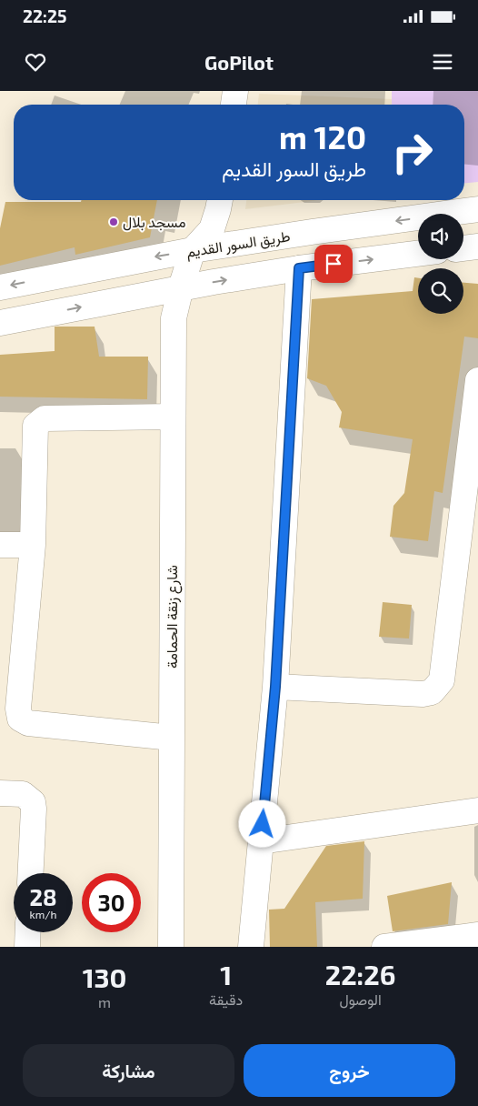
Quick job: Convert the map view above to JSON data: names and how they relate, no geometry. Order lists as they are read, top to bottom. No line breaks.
{"streets":{"street":["طريق السور القديم","شارع زنقة الحمامة"]},"crossings":[["طريق السور القديم","شارع زنقة الحمامة"]],"places":["مسجد بلال"],"page":{"status":"22:25","header":"GoPilot","turn":["120 m","طريق السور القديم"],"speed":"28 km/h","limit":"30","eta":["22:26","الوصول","1","دقيقة","130","m"],"buttons":["خروج","مشاركة"]}}
